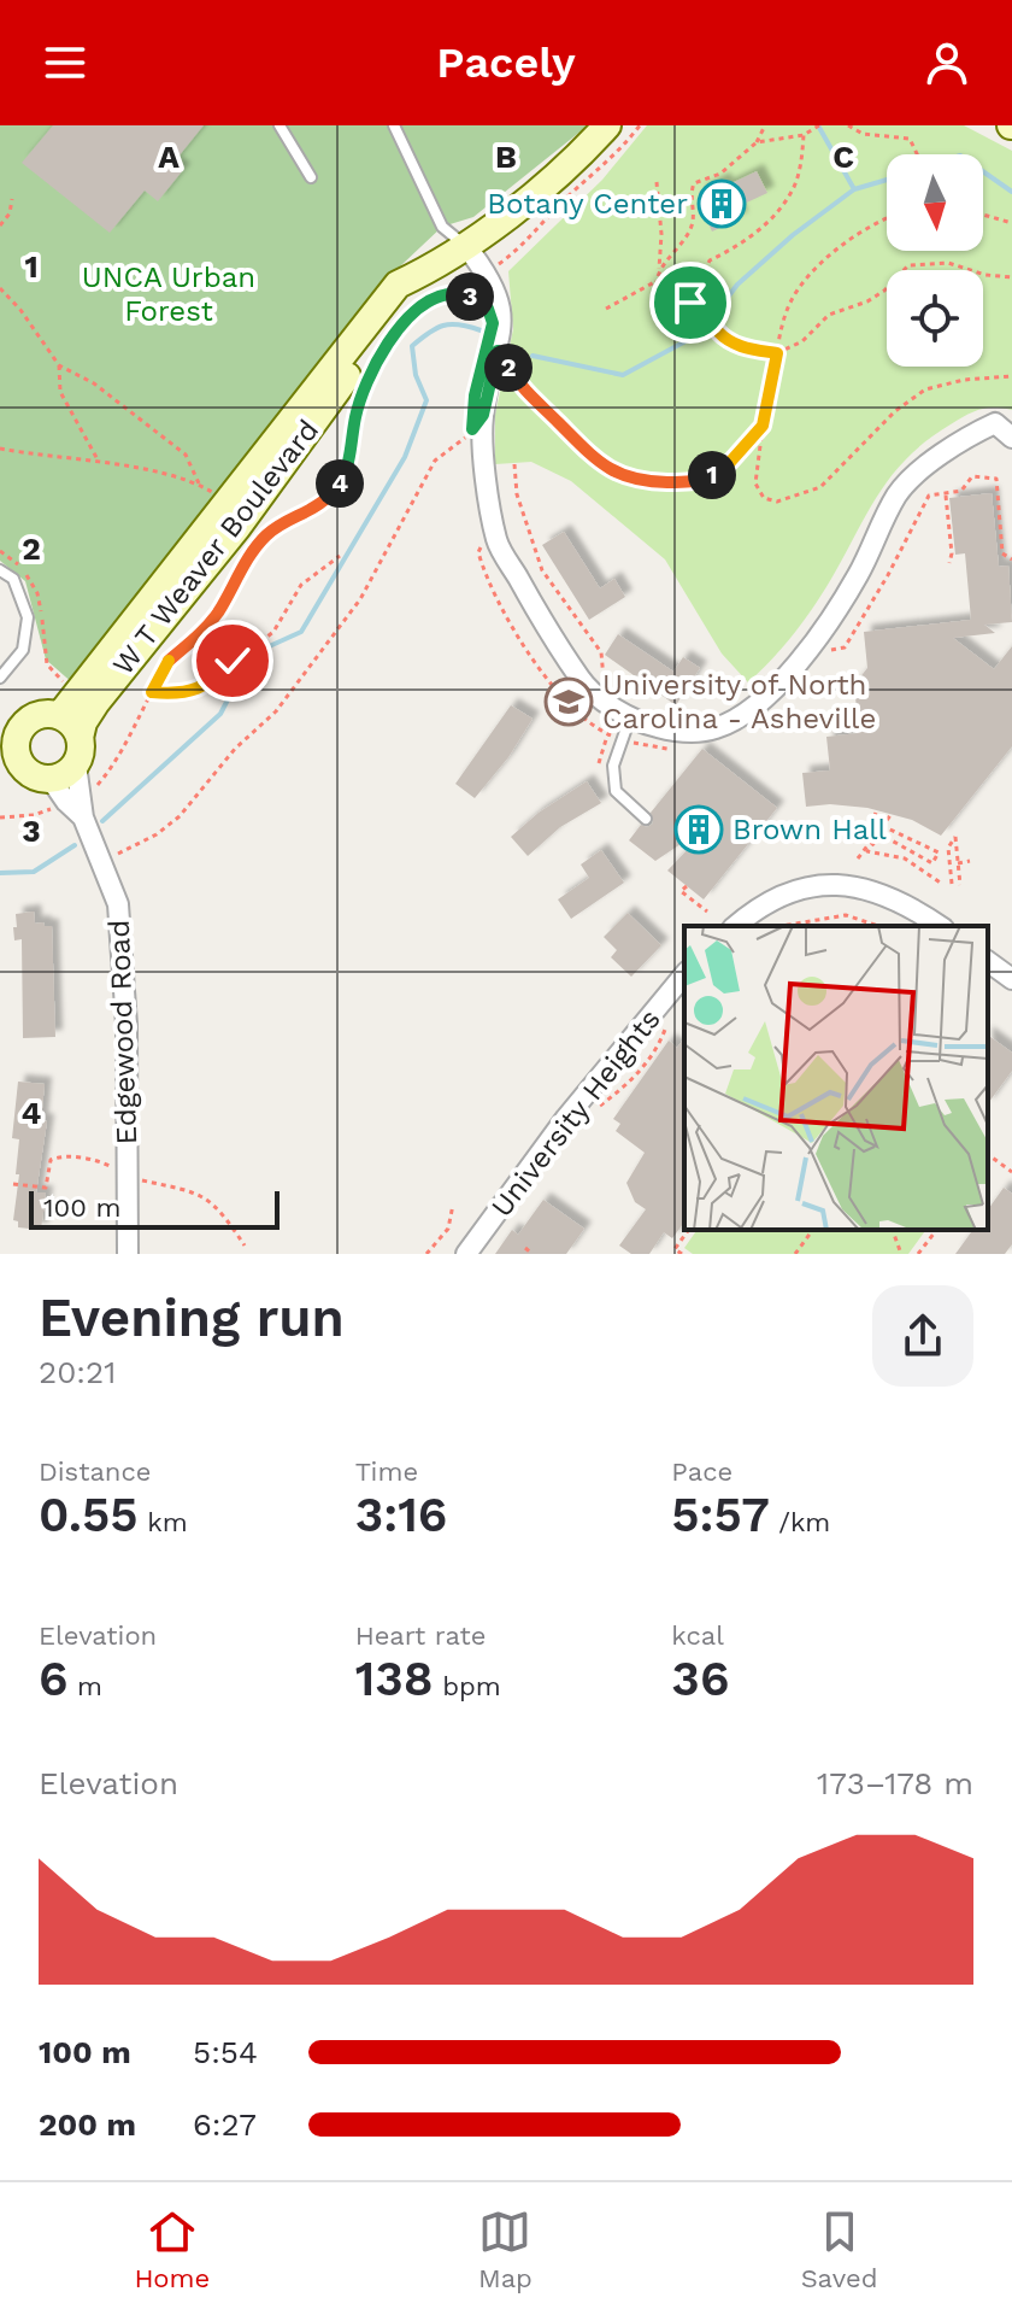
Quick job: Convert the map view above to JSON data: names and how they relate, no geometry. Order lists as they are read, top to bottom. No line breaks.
{"streets":{"main road":["W T Weaver Boulevard"],"street":["Edgewood Road","University Heights"]},"crossings":[["W T Weaver Boulevard","Edgewood Road"]],"parks":["UNCA Urban Forest"],"places":{"building":["Botany Center","Brown Hall"],"school or university":["University of North Carolina - Asheville"]},"scale_bar":"100 m","north":"bottom","page":{"header":"Pacely","pins":["3","2","1","4"],"scale":"100 m","heading":["Evening run","20:21"],"stats":[["Distance","0.55 km"],["Time","3:16"],["Pace","5:57 /km"],["Elevation","6 m"],["Heart rate","138 bpm"],["kcal","36"]],"chart":["Elevation","173–178 m"],"list":[{"name":"100 m","note":"5:54"},{"name":"200 m","note":"6:27"}],"tabs":["Home","Map","Saved"]},"grid":{"columns":["A","B","C"],"rows":["1","2","3","4"]}}
